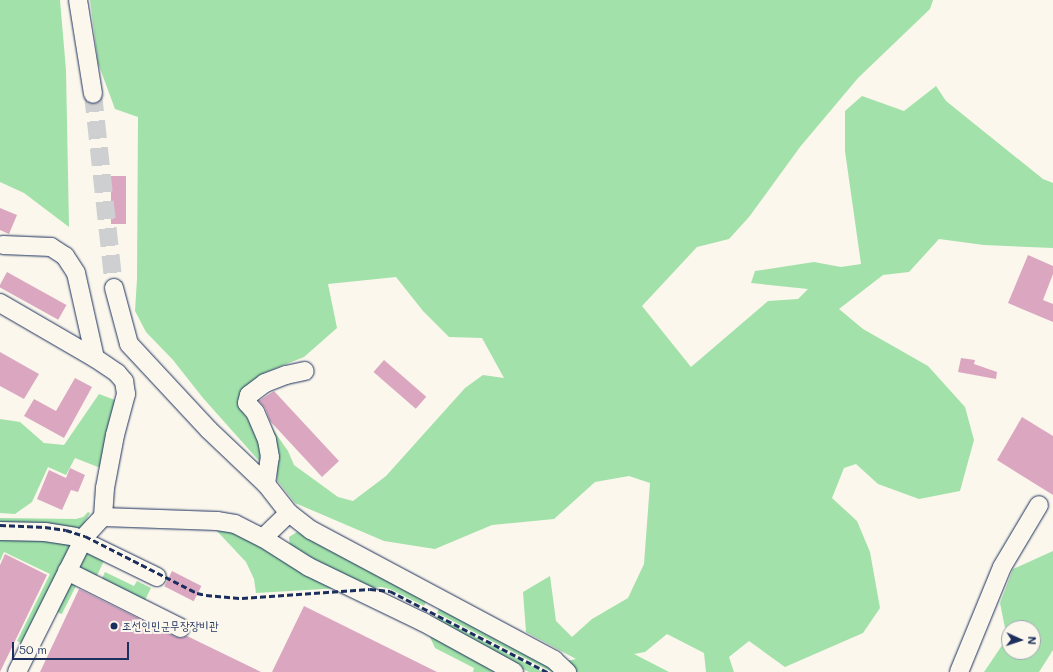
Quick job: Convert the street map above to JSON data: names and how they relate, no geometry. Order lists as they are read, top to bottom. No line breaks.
{"places":["조선인민군무장장비관"],"scale_bar":"50 m","north":"right"}
